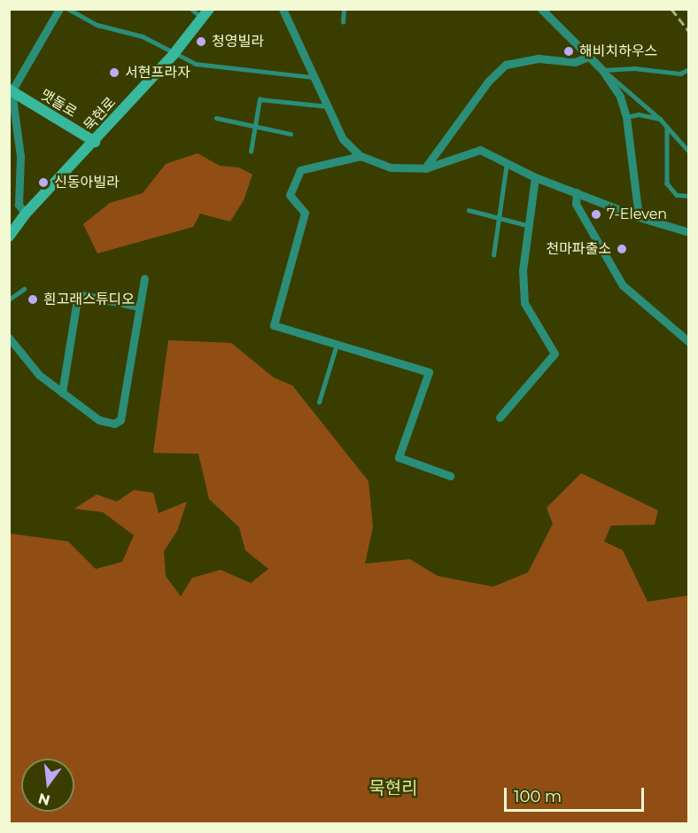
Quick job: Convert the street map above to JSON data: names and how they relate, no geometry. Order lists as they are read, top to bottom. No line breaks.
{"streets":{"street":["맷돌로","묵현로"]},"crossings":[["맷돌로","묵현로"]],"districts":["묵현리"],"places":["청영빌라","해비치하우스","서현프라자","신동아빌라","7-Eleven","천마파출소","흰고래스튜디오"],"scale_bar":"100 m","north":"bottom"}
